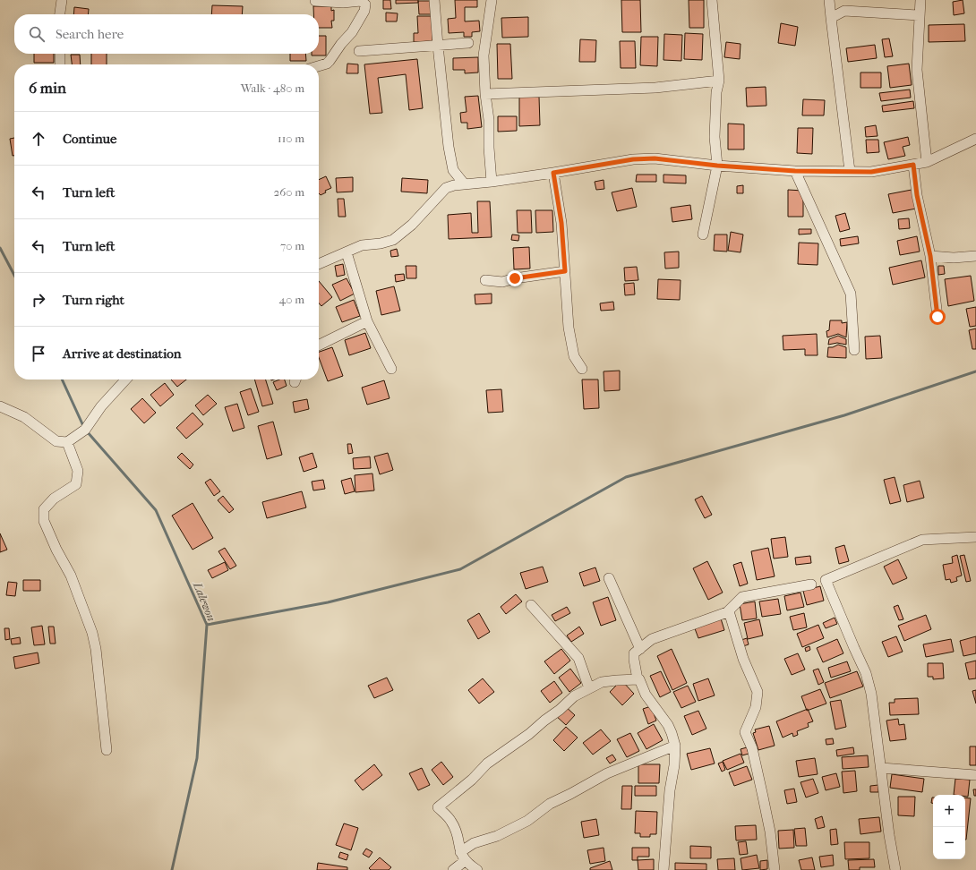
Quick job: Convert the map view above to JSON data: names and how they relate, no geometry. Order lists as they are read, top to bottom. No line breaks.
{"water":["Lalewon"],"page":{"search":"Search here","heading":["6 min","Walk · 480 m"],"list":[["Continue","110 m"],["Turn left","260 m"],["Turn left","70 m"],["Turn right","40 m"],"Arrive at destination"],"map_buttons":["+","−"]}}
